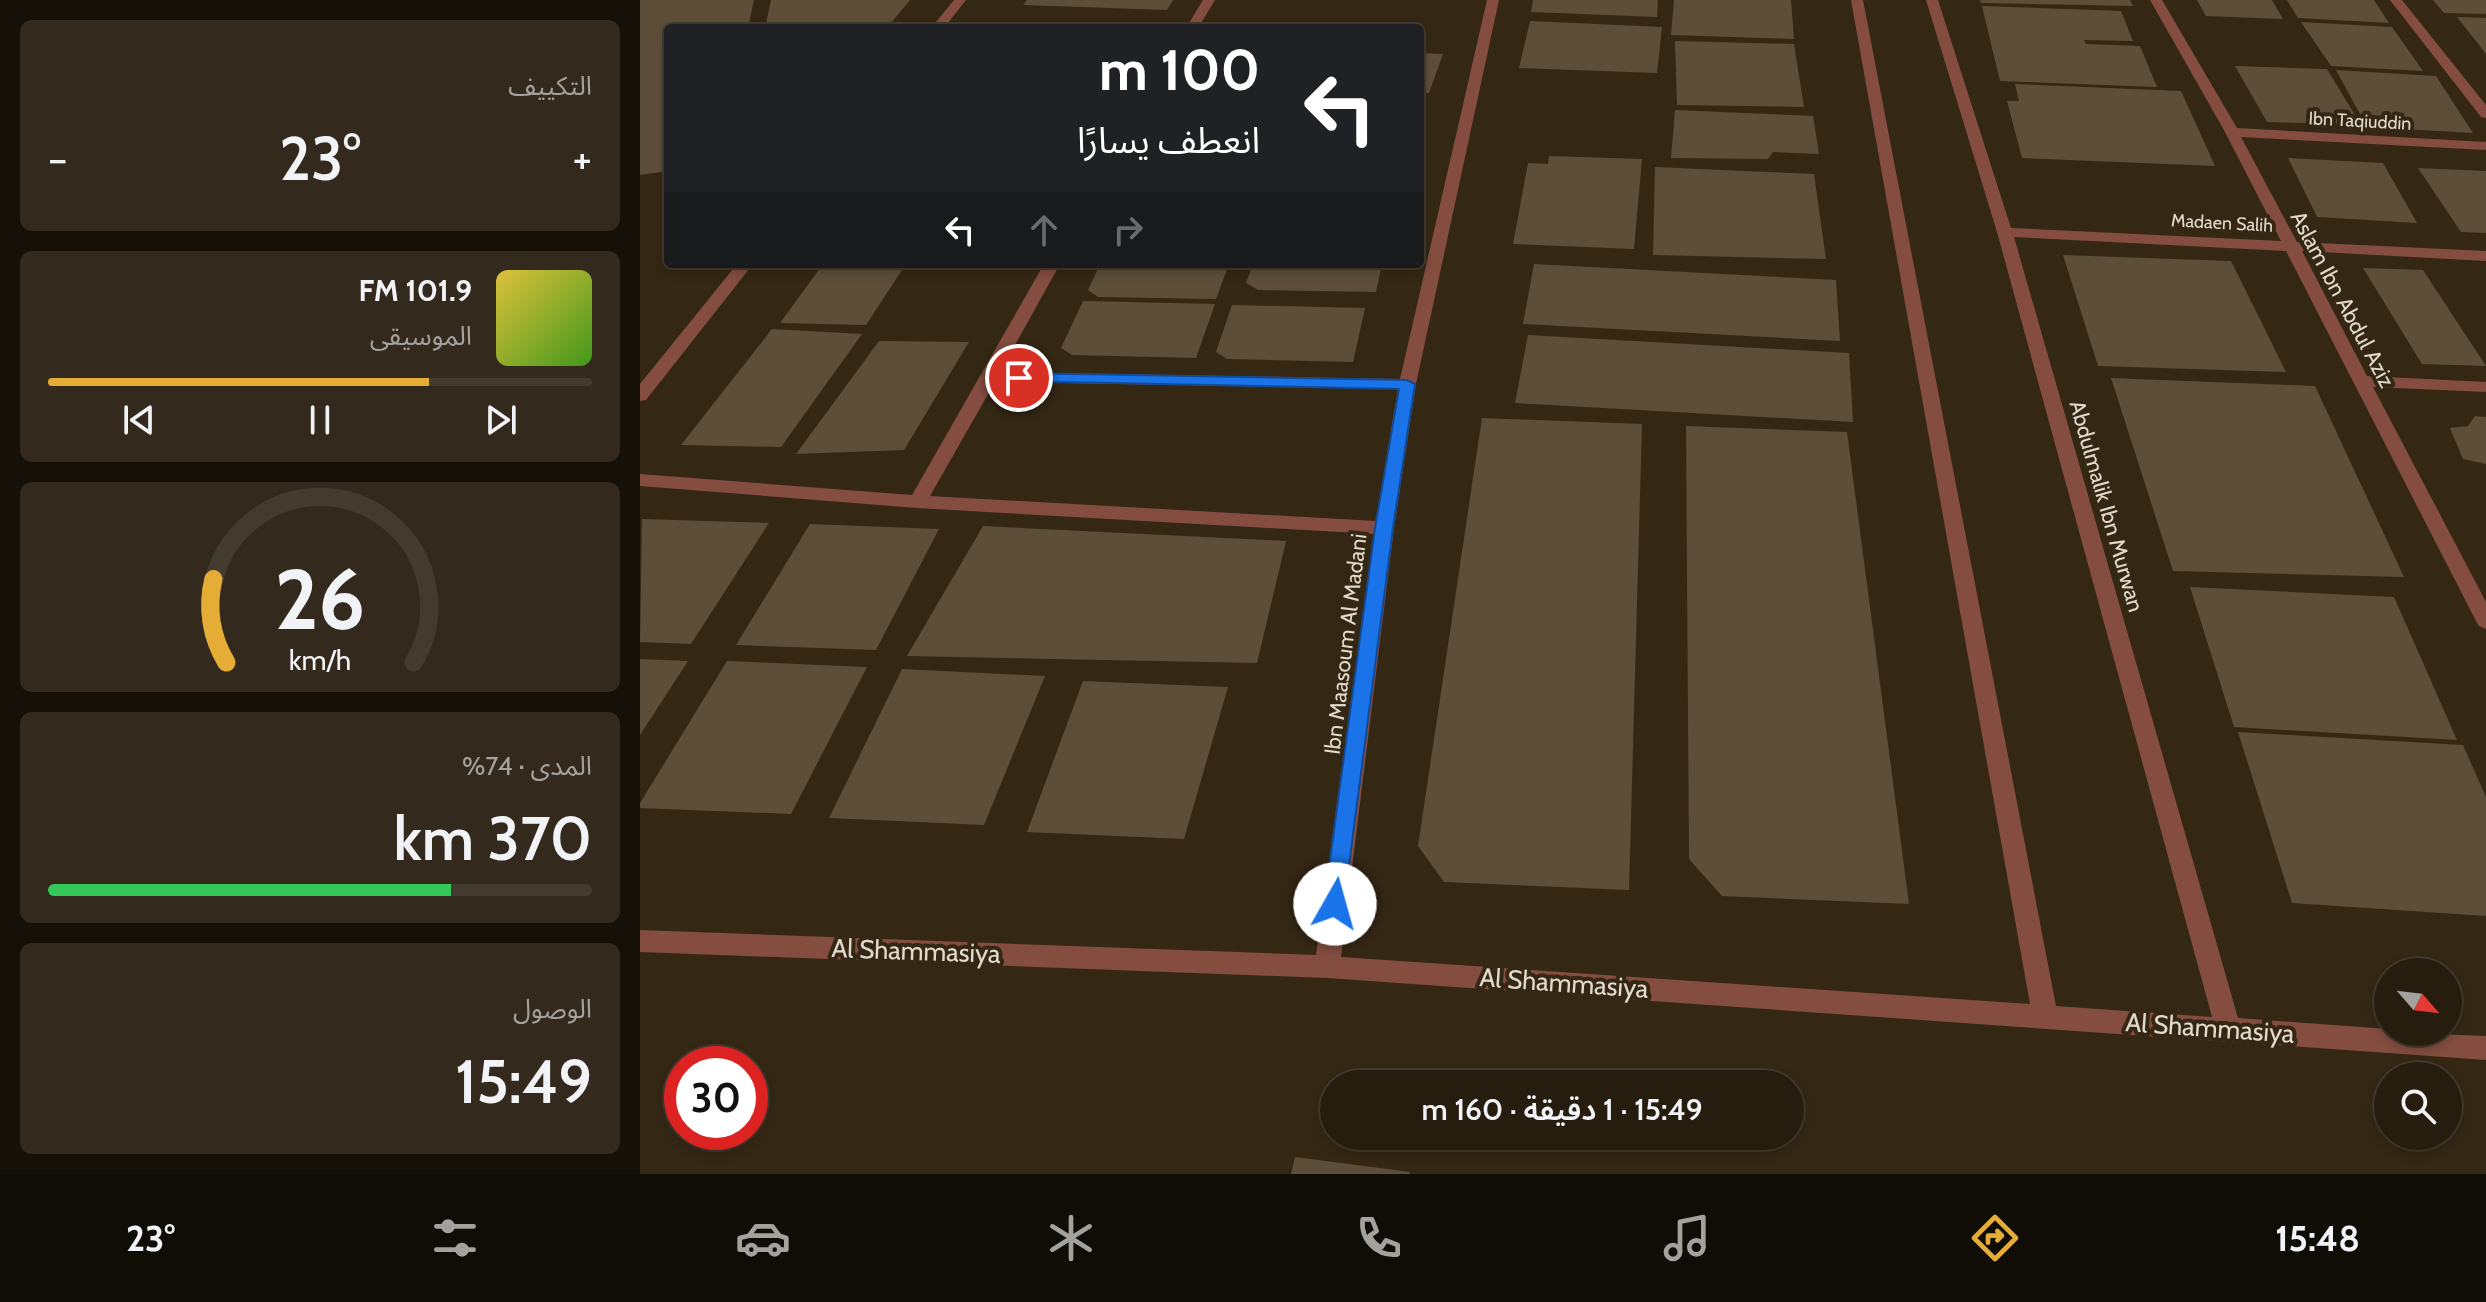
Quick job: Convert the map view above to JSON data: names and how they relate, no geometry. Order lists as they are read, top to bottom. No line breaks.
{"streets":{"street":["Ibn Taqiuddin","Madaen Salih","Aslam Ibn Abdul Aziz","Abdulmalik Ibn Murwan","Ibn Maasoum Al Madani","Al Shammasiya"]},"crossings":[["Ibn Taqiuddin","Aslam Ibn Abdul Aziz"],["Madaen Salih","Aslam Ibn Abdul Aziz"],["Madaen Salih","Abdulmalik Ibn Murwan"],["Abdulmalik Ibn Murwan","Al Shammasiya"],["Ibn Maasoum Al Madani","Al Shammasiya"]],"north":"bottom right","page":{"tile":["التكييف",["المدى · 74%","370 km"],["الوصول","15:49"]],"turn":["100 m","انعطف يسارًا"],"heat":["−","23°","+"],"song":["101.9 FM","الموسيقى"],"limit":"30","trip":"15:49 · 1 دقيقة · 160 m","tabs":["15:48","23°"],"gauge":["26","km/h"]}}
